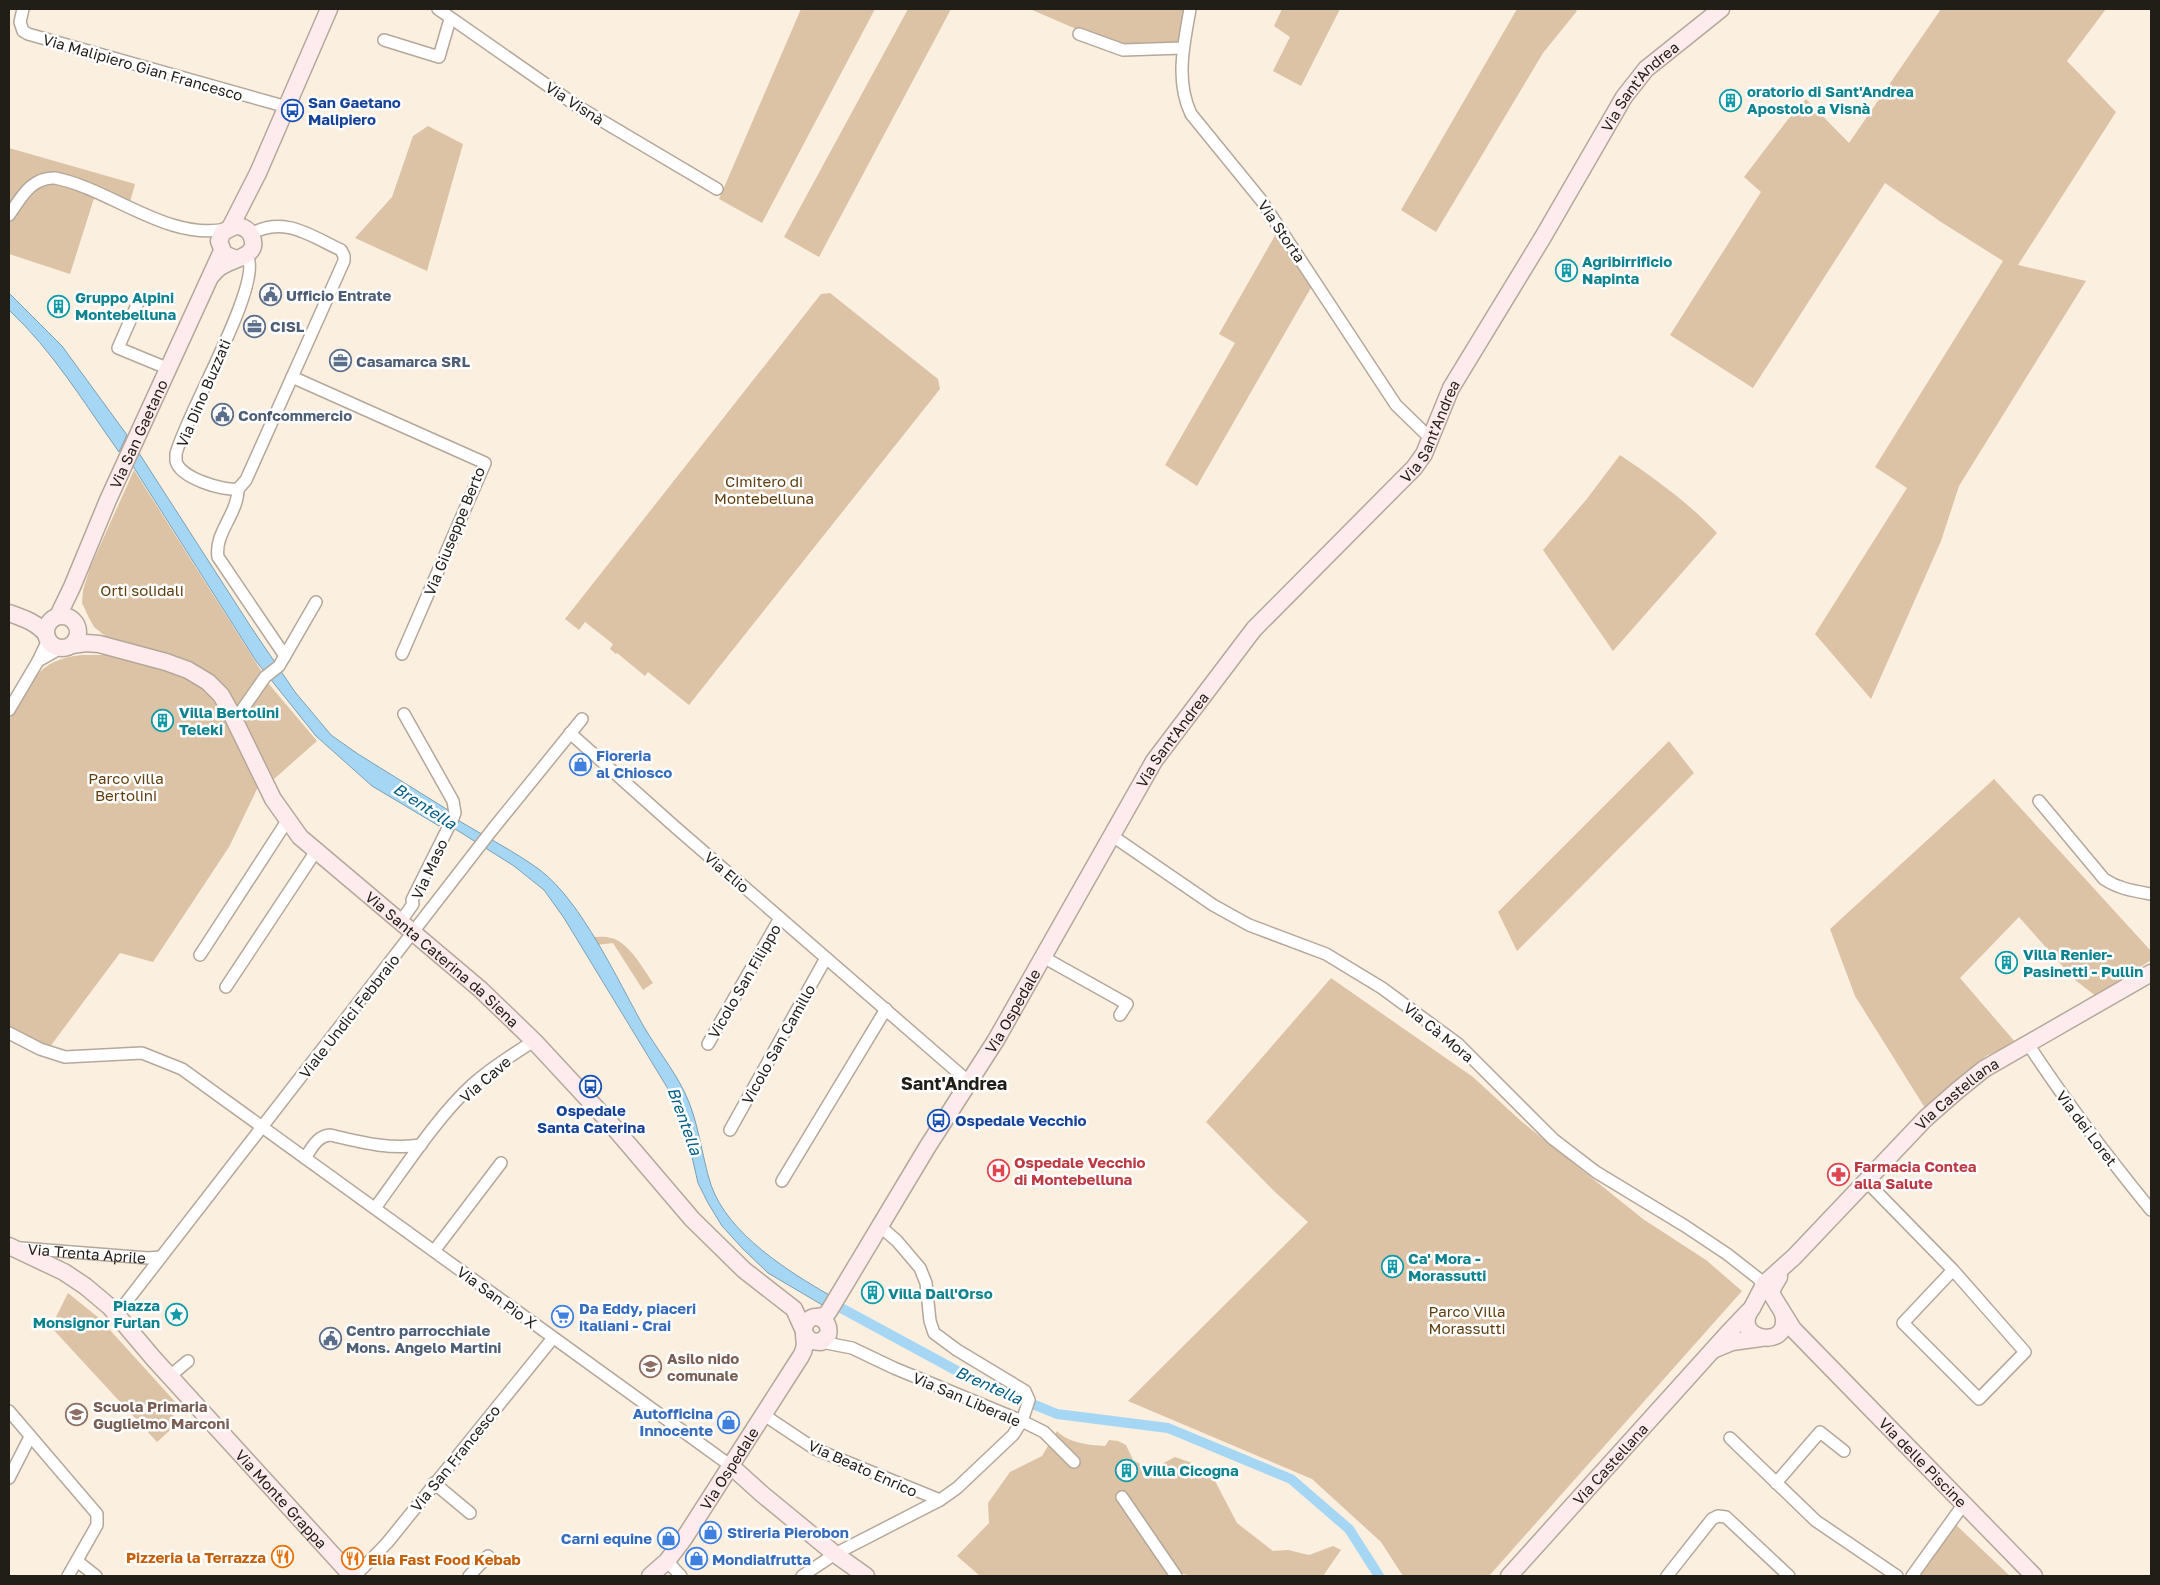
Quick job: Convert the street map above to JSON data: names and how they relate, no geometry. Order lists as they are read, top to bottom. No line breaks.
{"streets":{"street":["Via Malipiero Gian Francesco","Via Sant'Andrea","Via Visnà","Via Storta","Via Dino Buzzati","Via San Gaetano","Via Giuseppe Berto","Via Maso","Via Elio","Via Santa Caterina da Siena","Vicolo San Filippo","Via Ospedale","Viale Undici Febbraio","Via Cà Mora","Vicolo San Camillo","Via Cave","Via Castellana","Via dei Loret","Via Trenta Aprile","Via San Pio X","Via San Liberale","Via San Francesco","Via delle Piscine","Via Beato Enrico","Via Monte Grappa"]},"crossings":[["Via Malipiero Gian Francesco","Via San Gaetano"],["Via Sant'Andrea","Via Storta"],["Via Sant'Andrea","Via Ospedale"],["Via Sant'Andrea","Via Cà Mora"],["Via Dino Buzzati","Via San Gaetano"],["Via San Gaetano","Via Santa Caterina da Siena"],["Via Maso","Via Santa Caterina da Siena"],["Via Elio","Vicolo San Filippo"],["Via Elio","Via Ospedale"],["Via Elio","Viale Undici Febbraio"],["Via Elio","Vicolo San Camillo"],["Via Santa Caterina da Siena","Via Ospedale"],["Via Santa Caterina da Siena","Viale Undici Febbraio"],["Via Santa Caterina da Siena","Via Cave"],["Via Santa Caterina da Siena","Via San Liberale"],["Via Ospedale","Via Cà Mora"],["Via Ospedale","Via San Pio X"],["Via Ospedale","Via San Liberale"],["Via Ospedale","Via Beato Enrico"],["Viale Undici Febbraio","Via Trenta Aprile"],["Viale Undici Febbraio","Via San Pio X"],["Via Cà Mora","Via Castellana"],["Via Cave","Via San Pio X"],["Via Castellana","Via dei Loret"],["Via Castellana","Via delle Piscine"],["Via Trenta Aprile","Via Monte Grappa"],["Via San Pio X","Via San Francesco"],["Via San Francesco","Via Monte Grappa"]],"districts":["Sant'Andrea"],"water":["Brentella"],"parks":["Cimitero di Montebelluna","Orti solidali","Parco villa Bertolini","Parco Villa Morassutti"],"places":{"building":["oratorio di Sant'Andrea Apostolo a Visnà","Agribirrificio Napinta","Gruppo Alpini Montebelluna","Villa Bertolini Teleki","Villa Renier- Pasinetti - Pullin","Ca' Mora - Morassutti","Villa Dall'Orso","Villa Cicogna"],"bus stop":["San Gaetano Malipiero","Ospedale Santa Caterina","Ospedale Vecchio"],"public building":["Ufficio Entrate","Confcommercio","Centro parrocchiale Mons. Angelo Martini"],"office":["CISL","Casamarca SRL"],"shop":["Fioreria al Chiosco","Autofficina Innocente","Stireria Pierobon","Carni equine","Mondialfrutta"],"hospital":["Ospedale Vecchio di Montebelluna"],"pharmacy":["Farmacia Contea alla Salute"],"place":["Piazza Monsignor Furlan"],"supermarket":["Da Eddy, piaceri italiani - Crai"],"school or university":["Asilo nido comunale","Scuola Primaria Guglielmo Marconi"],"restaurant":["Pizzeria la Terrazza","Elia Fast Food Kebab"]}}
